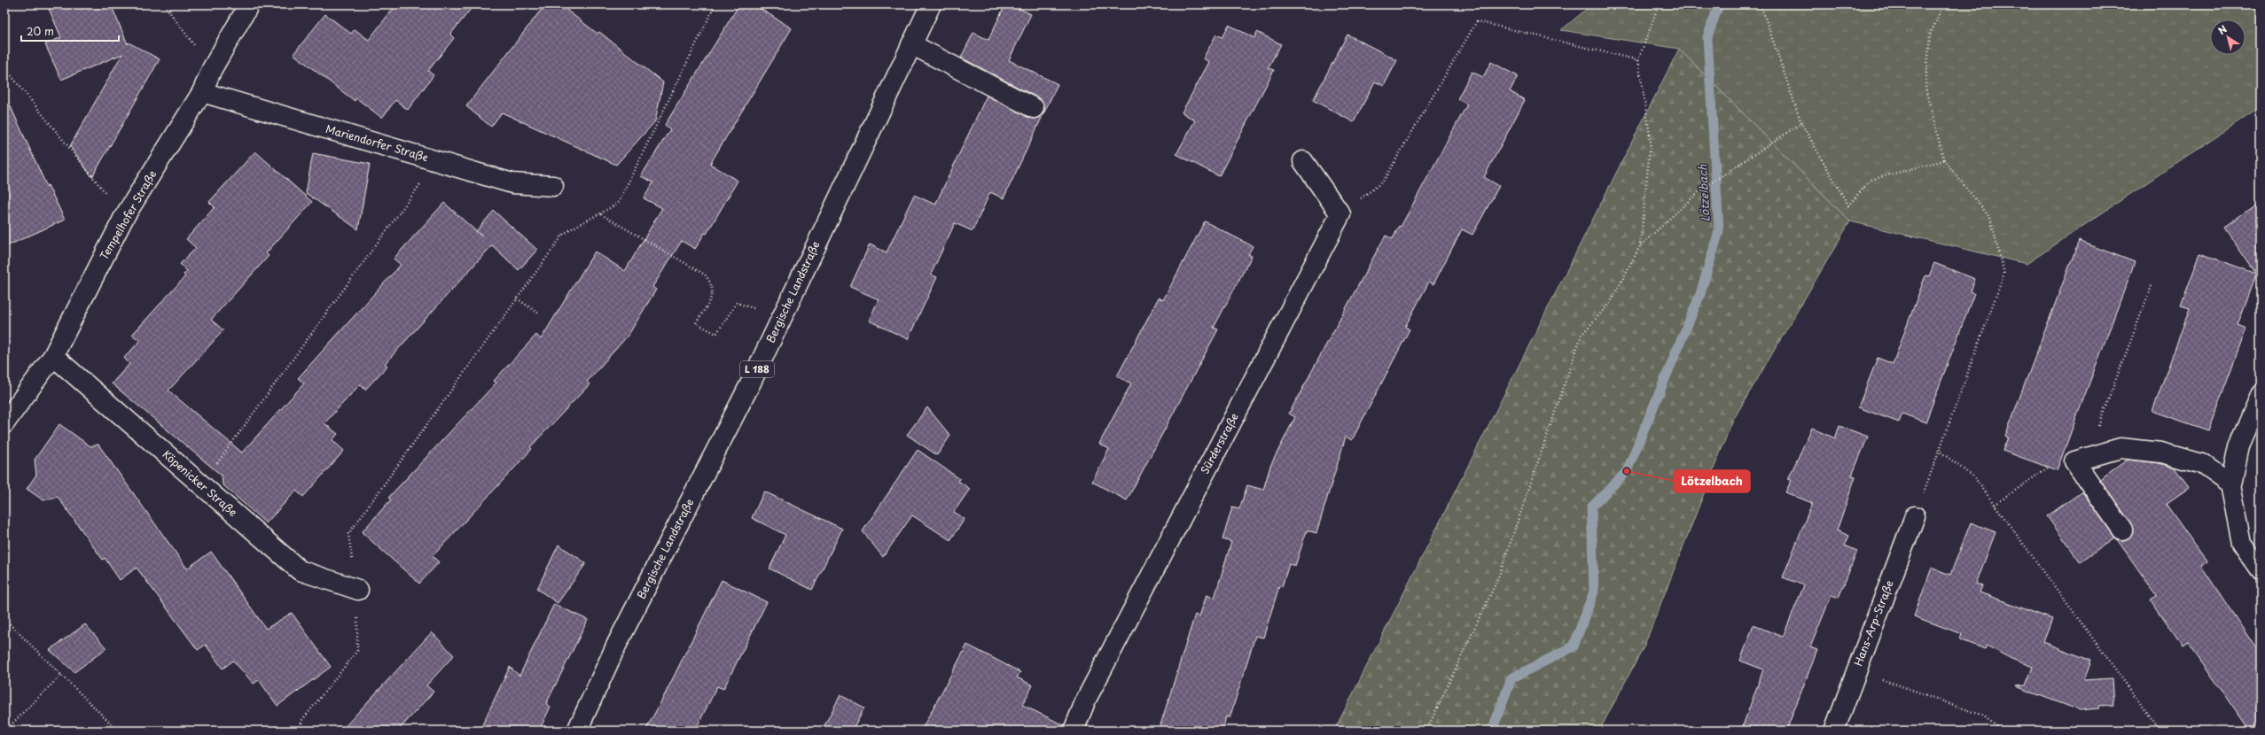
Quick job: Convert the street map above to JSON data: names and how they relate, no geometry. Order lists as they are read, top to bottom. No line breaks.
{"streets":{"street":["Mariendorfer Straße","Tempelhofer Straße","Bergische Landstraße","L 188","Sürderstraße","Köpenicker Straße","Hans-Arp-Straße"]},"crossings":[["Mariendorfer Straße","Tempelhofer Straße"],["Tempelhofer Straße","Köpenicker Straße"]],"water":["Lötzelbach"],"places":["Lötzelbach"],"scale_bar":"20 m","north":"top left"}
